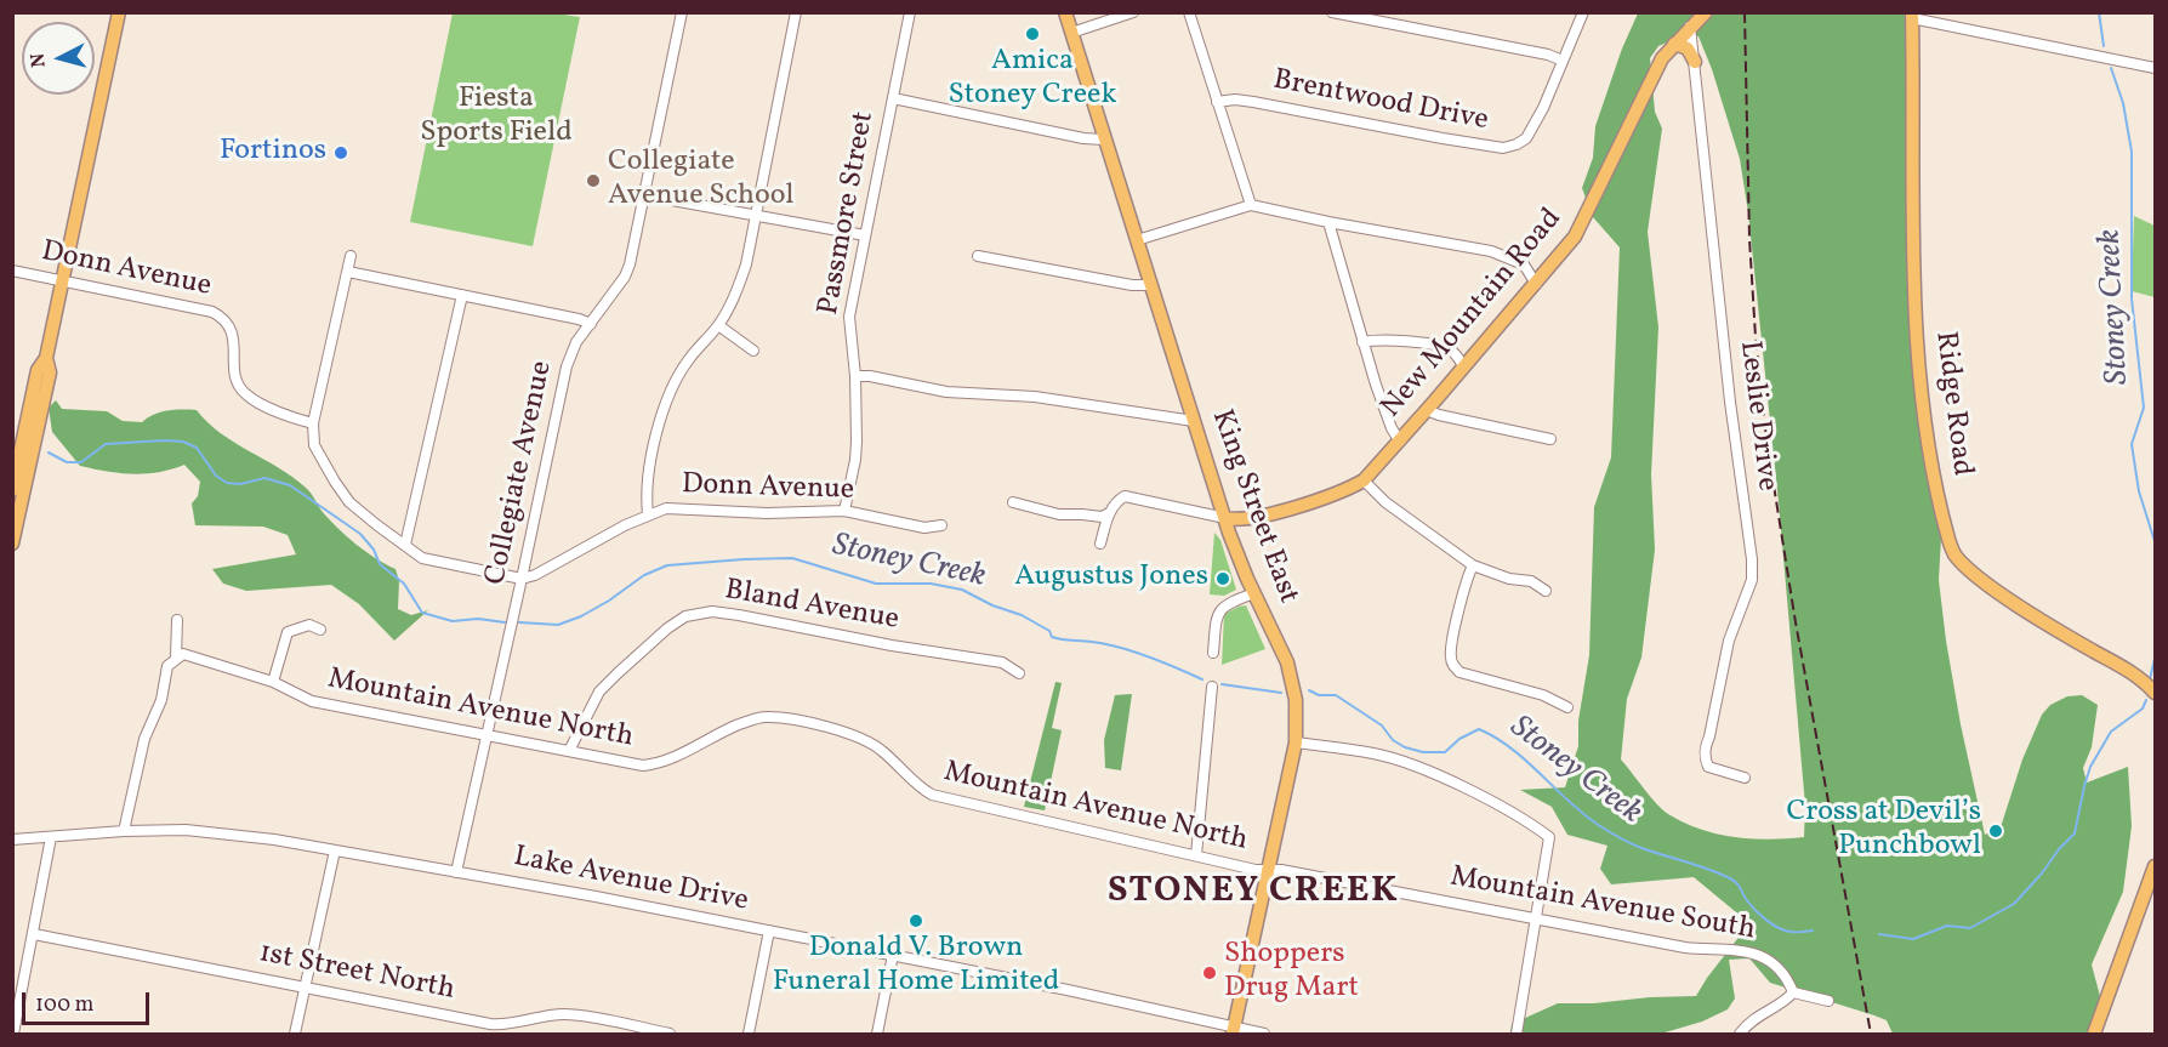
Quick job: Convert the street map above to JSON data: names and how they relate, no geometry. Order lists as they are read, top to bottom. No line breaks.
{"streets":{"main road":["New Mountain Road","Ridge Road","King Street East"],"street":["Brentwood Drive","Passmore Street","Donn Avenue","Leslie Drive","Collegiate Avenue","Bland Avenue","Mountain Avenue North","Lake Avenue Drive","Mountain Avenue South","1st Street North"]},"crossings":[["Passmore Street","Donn Avenue"],["Donn Avenue","Collegiate Avenue"],["New Mountain Road","Leslie Drive"],["New Mountain Road","King Street East"],["Collegiate Avenue","Mountain Avenue North"],["Collegiate Avenue","Lake Avenue Drive"],["King Street East","Mountain Avenue North"],["King Street East","Lake Avenue Drive"],["King Street East","Mountain Avenue South"],["Bland Avenue","Mountain Avenue North"],["Mountain Avenue North","Mountain Avenue South"]],"districts":["STONEY CREEK"],"water":["Stoney Creek"],"parks":["Fiesta Sports Field"],"places":["Amica Stoney Creek","Fortinos","Collegiate Avenue School","Augustus Jones","Cross at Devil’s Punchbowl","Donald V. Brown Funeral Home Limited","Shoppers Drug Mart"],"scale_bar":"100 m","north":"left"}
